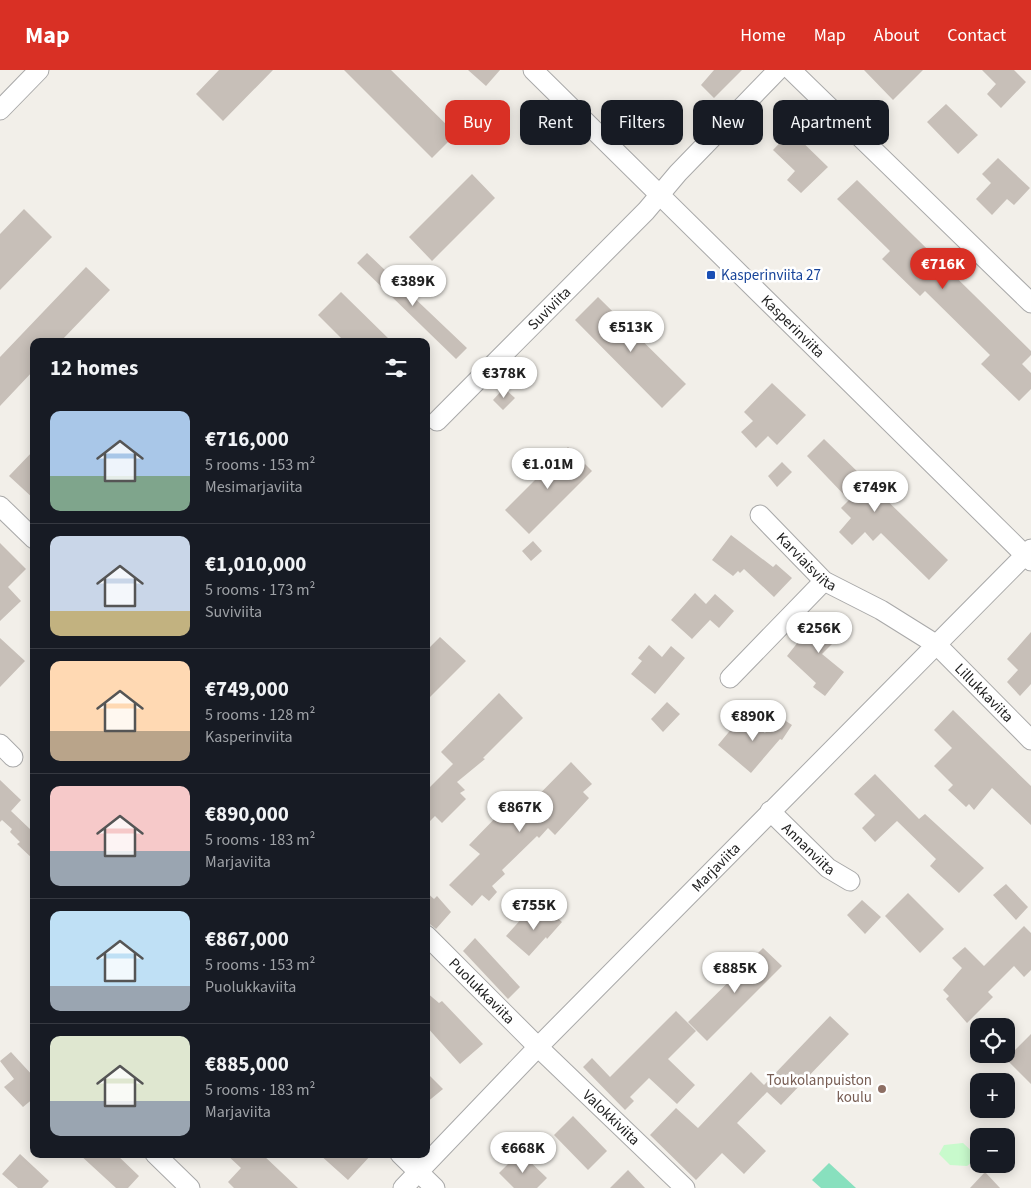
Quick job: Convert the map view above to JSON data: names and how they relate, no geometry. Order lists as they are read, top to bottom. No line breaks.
{"streets":{"street":["Suviviita","Kasperinviita","Karviaisviita","Lillukkaviita","Annanviita","Marjaviita","Puolukkaviita","Valokkiviita"]},"crossings":[["Suviviita","Kasperinviita"],["Kasperinviita","Marjaviita"],["Karviaisviita","Lillukkaviita"],["Karviaisviita","Marjaviita"],["Lillukkaviita","Marjaviita"],["Annanviita","Marjaviita"],["Marjaviita","Puolukkaviita"],["Marjaviita","Valokkiviita"],["Puolukkaviita","Valokkiviita"]],"places":{"transit":["Kasperinviita 27"],"other":["Toukolanpuiston koulu"]},"page":{"header":"Map","nav":["Home","Map","About","Contact"],"chip":["Buy","Rent","Filters","New","Apartment"],"price":["€716K","€389K","€513K","€378K","€1.01M","€749K","€256K","€890K","€867K","€755K","€885K","€668K"],"heading":"12 homes","list":[{"name":"€716,000","note":"5 rooms · 153 m² · Mesimarjaviita"},{"name":"€1,010,000","note":"5 rooms · 173 m² · Suviviita"},{"name":"€749,000","note":"5 rooms · 128 m² · Kasperinviita"},{"name":"€890,000","note":"5 rooms · 183 m² · Marjaviita"},{"name":"€867,000","note":"5 rooms · 153 m² · Puolukkaviita"},{"name":"€885,000","note":"5 rooms · 183 m² · Marjaviita"}],"map_buttons":["+","−"]}}
